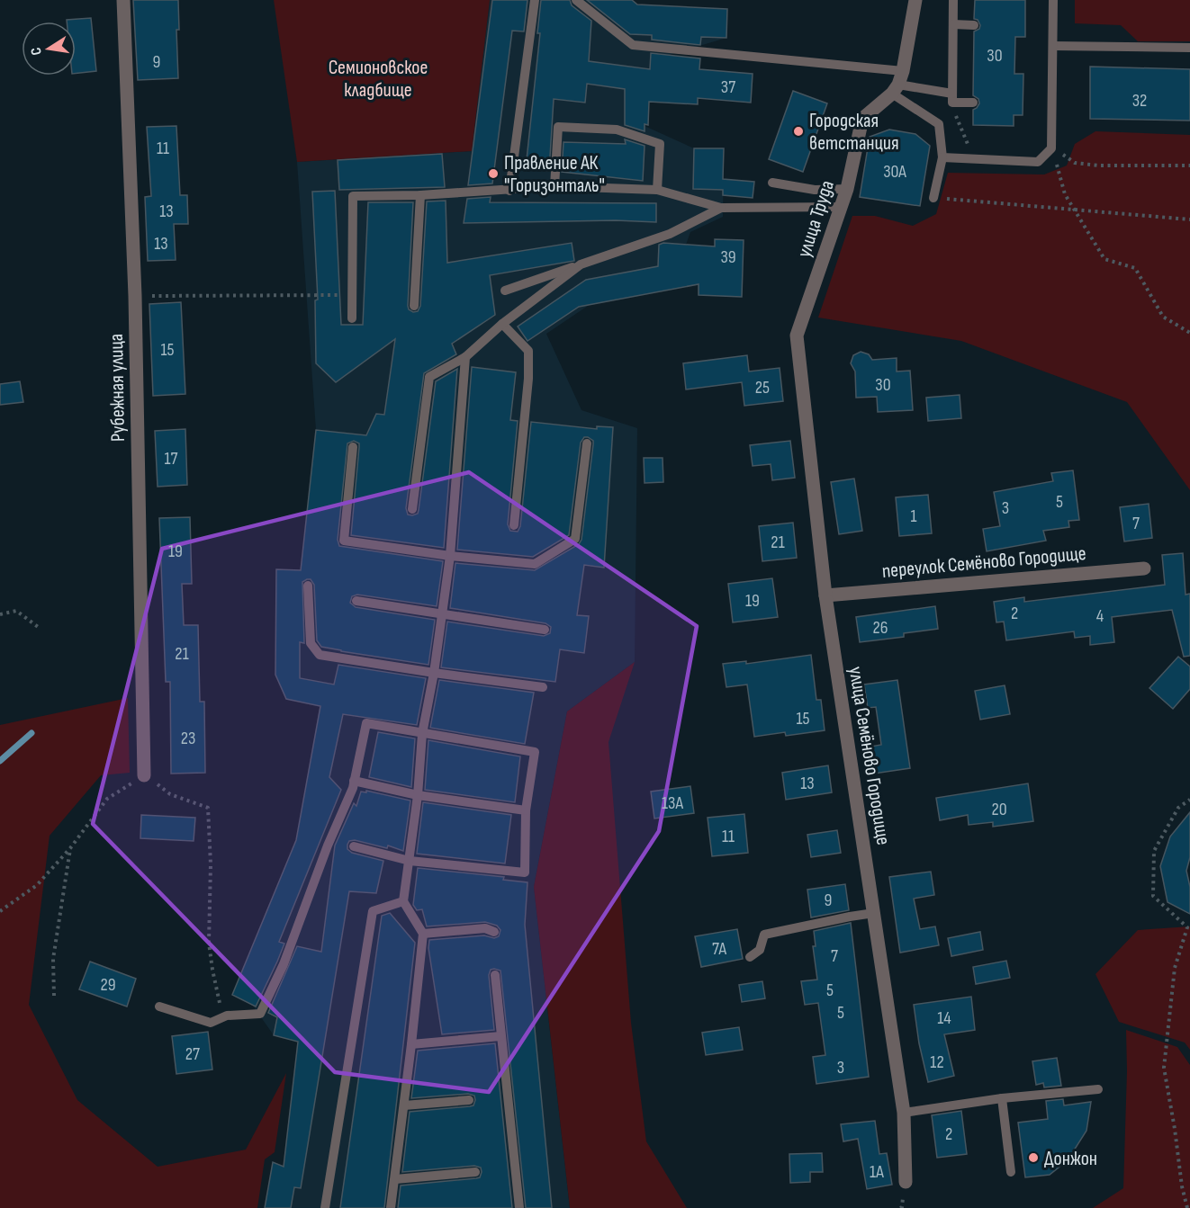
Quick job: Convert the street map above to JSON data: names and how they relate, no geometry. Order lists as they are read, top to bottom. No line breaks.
{"streets":{"street":["улица Труда","Рубежная улица","переулок Семёново Городище","улица Семёново Городище"]},"crossings":[["улица Труда","улица Семёново Городище"],["переулок Семёново Городище","улица Семёново Городище"]],"parks":["Семионовское кладбище"],"places":["Городская ветстанция","Правление АК \"Горизонталь\"","Донжон"],"house_numbers":["30","9","37","32","11","30А","13","13","39","15","30","25","17","5","3","1","7","21","19","19","2","4","26","21","15","23","13","13А","20","11","9","7А","7","29","5","5","14","27","12","3","2","1А"],"north":"left"}
